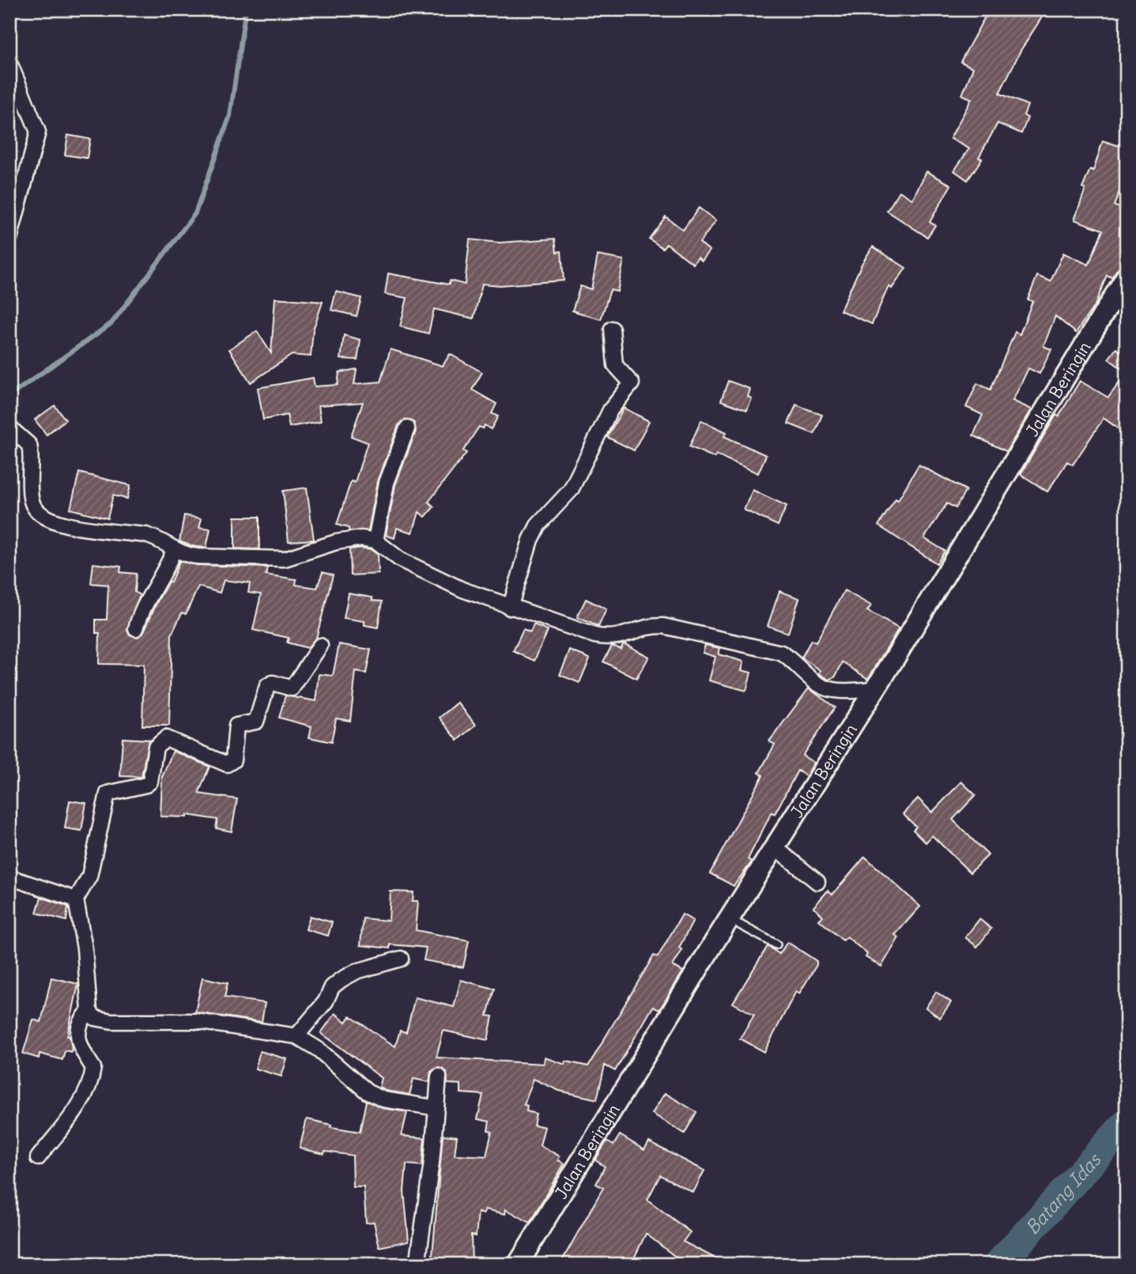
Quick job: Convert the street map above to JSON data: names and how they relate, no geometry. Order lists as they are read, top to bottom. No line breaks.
{"streets":{"street":["Jalan Beringin"]},"water":["Batang Idas"]}
